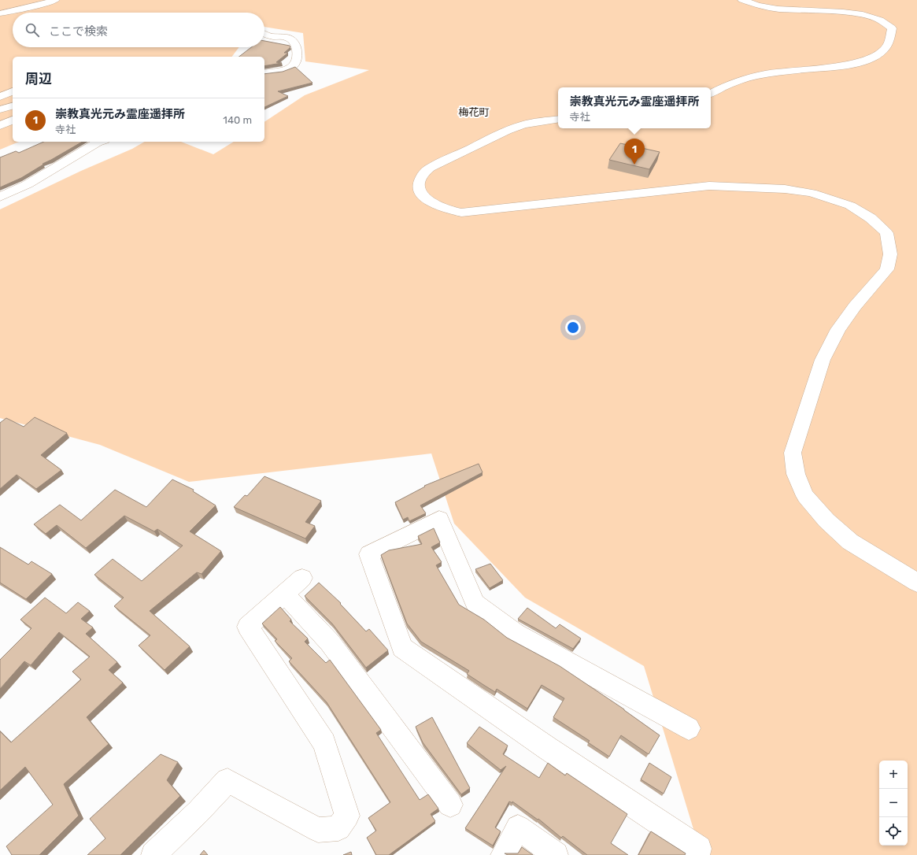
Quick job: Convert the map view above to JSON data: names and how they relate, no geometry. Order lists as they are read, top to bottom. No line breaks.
{"districts":["梅花町"],"page":{"search":"ここで検索","heading":"周辺","popup":["崇教真光元み霊座遥拝所","寺社"],"list":[{"mark":"1","name":"崇教真光元み霊座遥拝所","note":"寺社","value":"140 m"}],"pins":"1","map_buttons":["+","−"]}}
